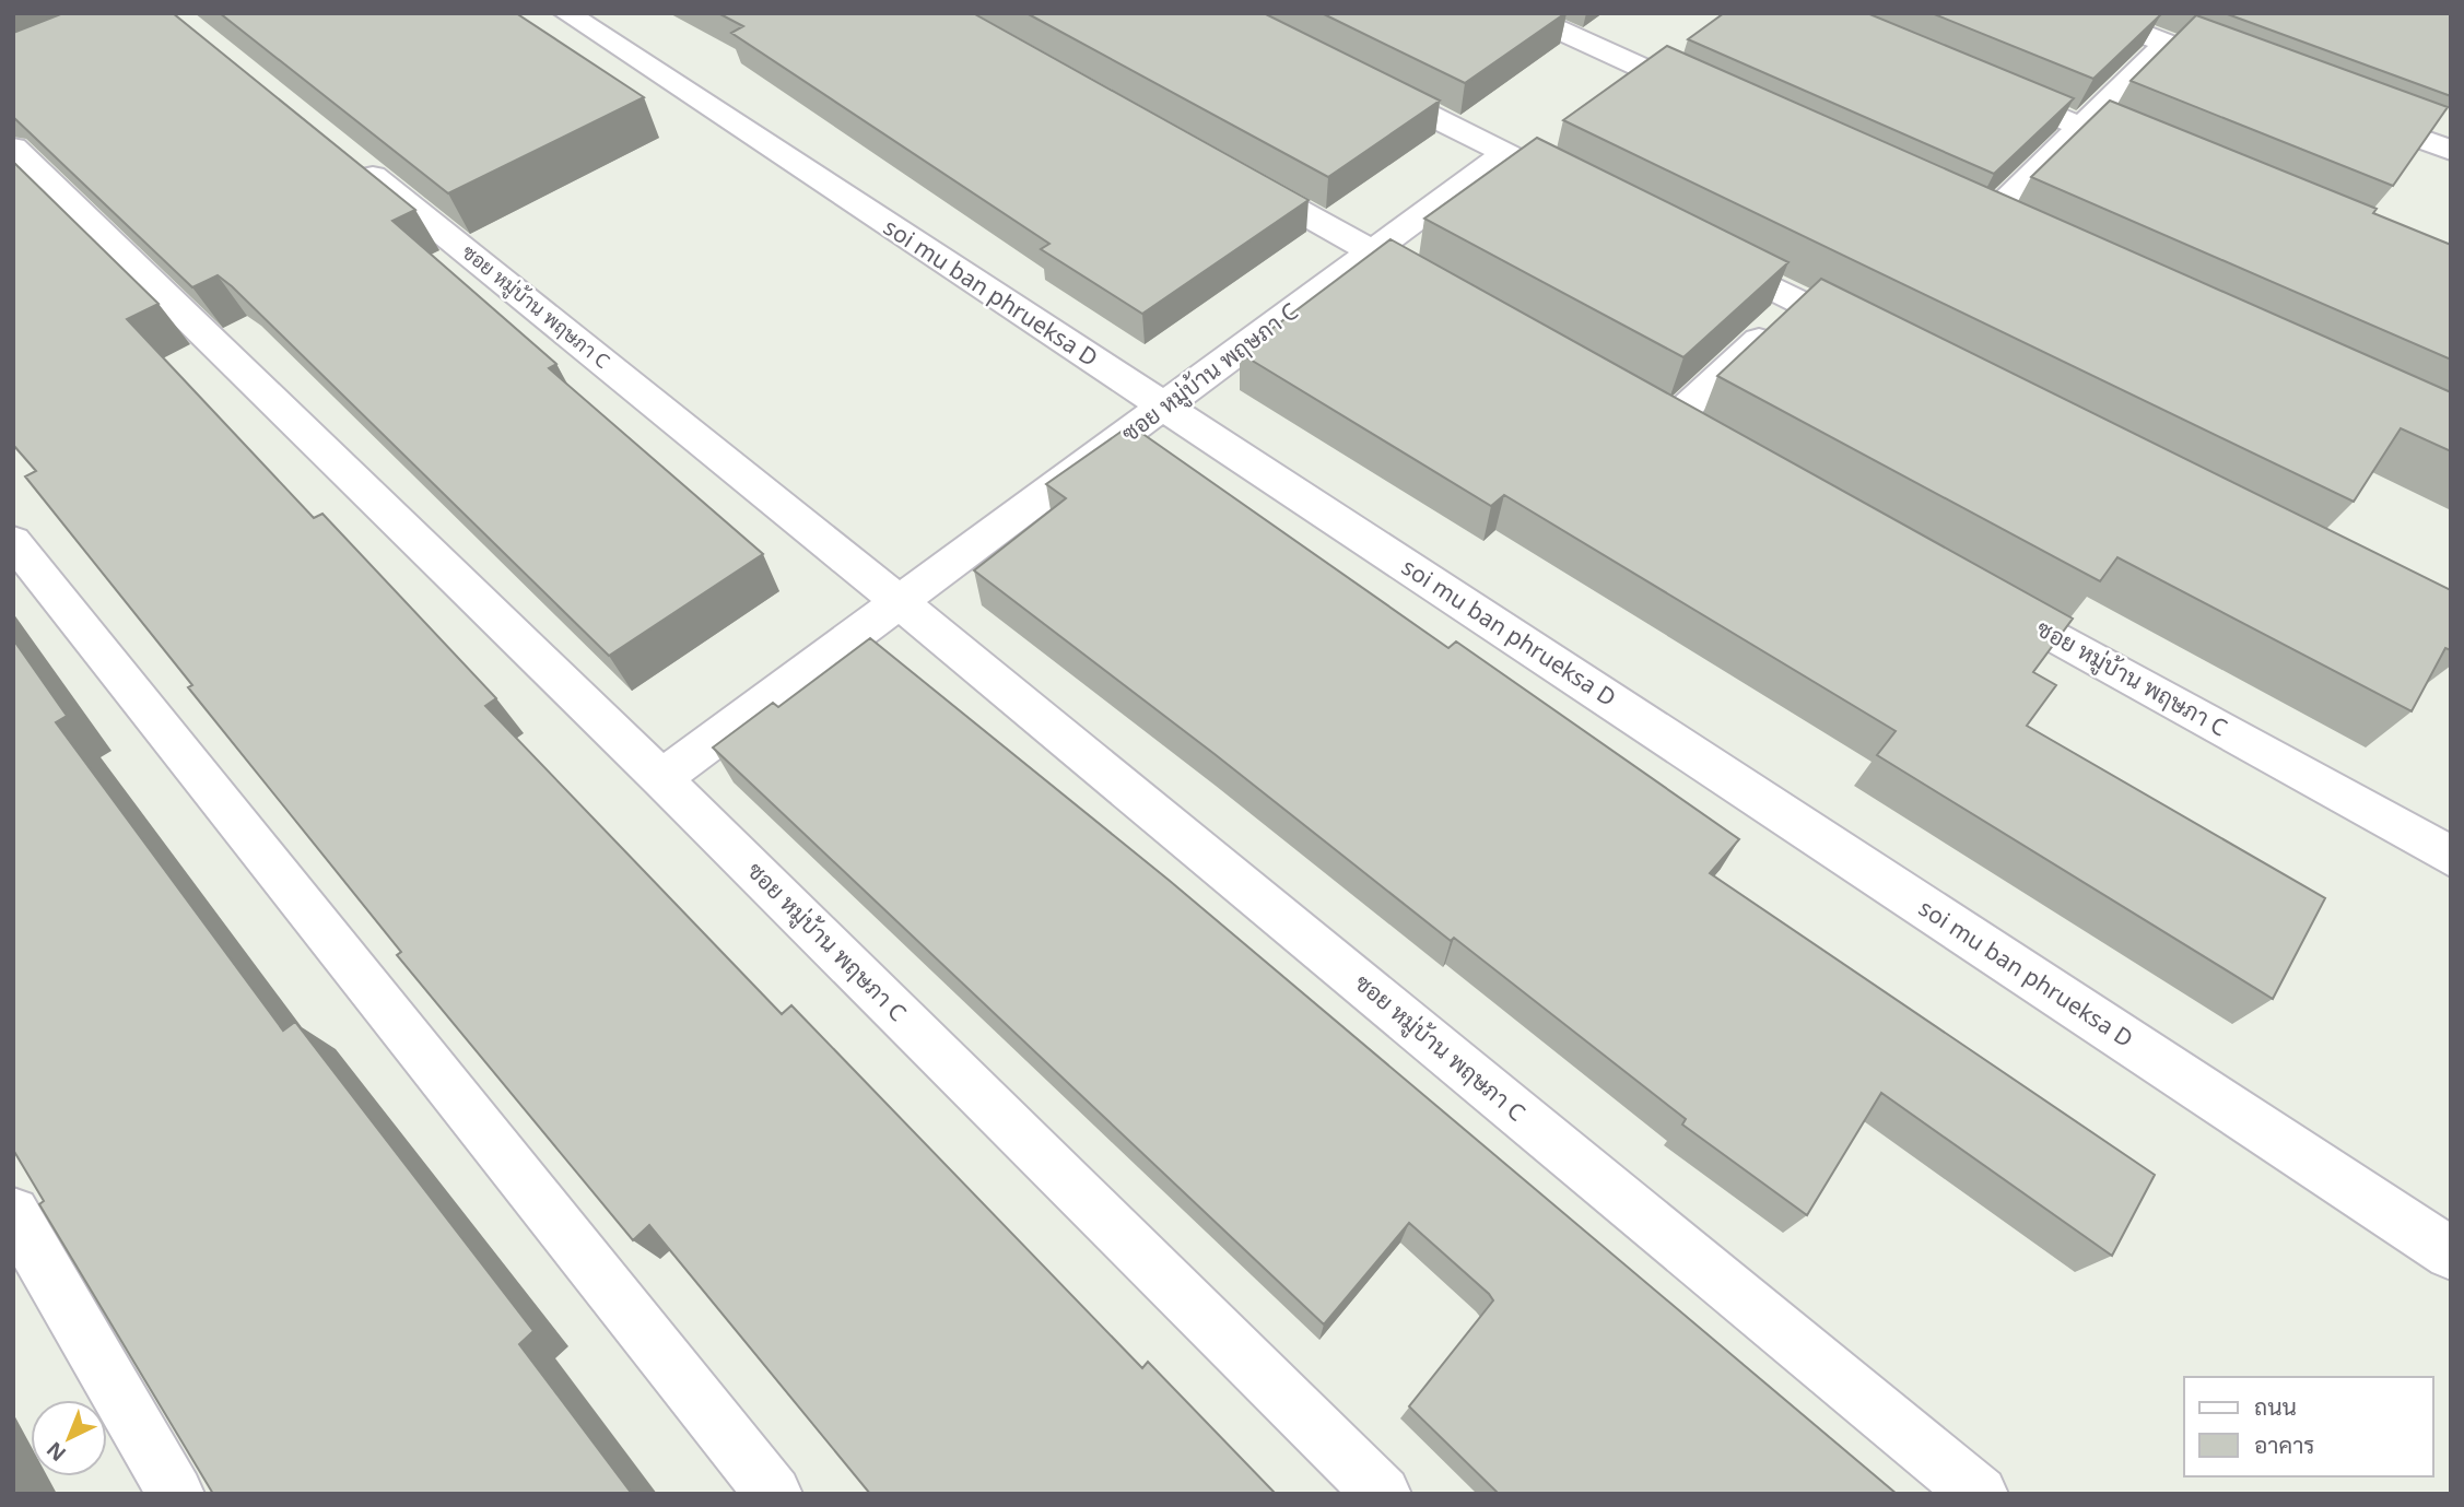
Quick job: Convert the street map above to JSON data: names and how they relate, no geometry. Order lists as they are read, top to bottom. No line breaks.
{"streets":{"street":["soi mu ban phrueksa D","ซอย หมู่บ้าน พฤษภา C"]},"crossings":[["soi mu ban phrueksa D","ซอย หมู่บ้าน พฤษภา C"]],"legend":["ถนน","อาคาร"],"north":"bottom left"}
